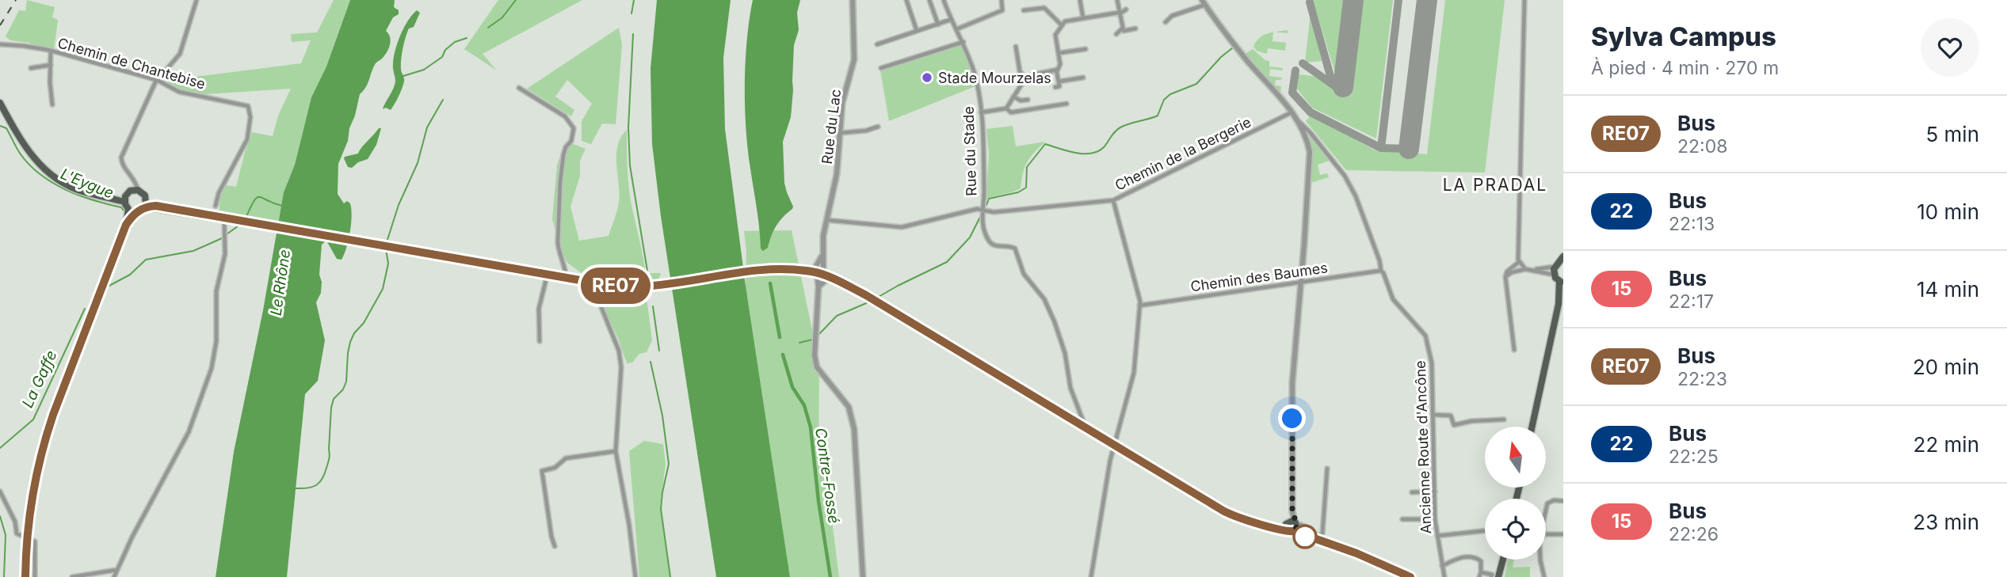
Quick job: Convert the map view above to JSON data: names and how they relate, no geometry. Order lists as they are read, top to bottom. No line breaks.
{"streets":{"street":["Chemin de Chantebise","Rue du Lac","Rue du Stade","Chemin de la Bergerie","Chemin des Baumes","Ancienne Route d'Ancône"]},"crossings":[["Rue du Lac","Chemin de la Bergerie"],["Rue du Stade","Chemin de la Bergerie"],["Chemin des Baumes","Ancienne Route d'Ancône"]],"districts":["LA PRADAL"],"water":["L'Eygue","Le Rhône","La Gaffe","Contre-Fossé"],"places":["Stade Mourzelas"],"lines":["bus line RE07"],"north":"top","page":{"on_map":"RE07","heading":["Sylva Campus","À pied · 4 min · 270 m"],"list":[{"mark":"RE07","name":"Bus","note":"22:08","value":"5 min"},{"mark":"22","name":"Bus","note":"22:13","value":"10 min"},{"mark":"15","name":"Bus","note":"22:17","value":"14 min"},{"mark":"RE07","name":"Bus","note":"22:23","value":"20 min"},{"mark":"22","name":"Bus","note":"22:25","value":"22 min"},{"mark":"15","name":"Bus","note":"22:26","value":"23 min"}]}}
